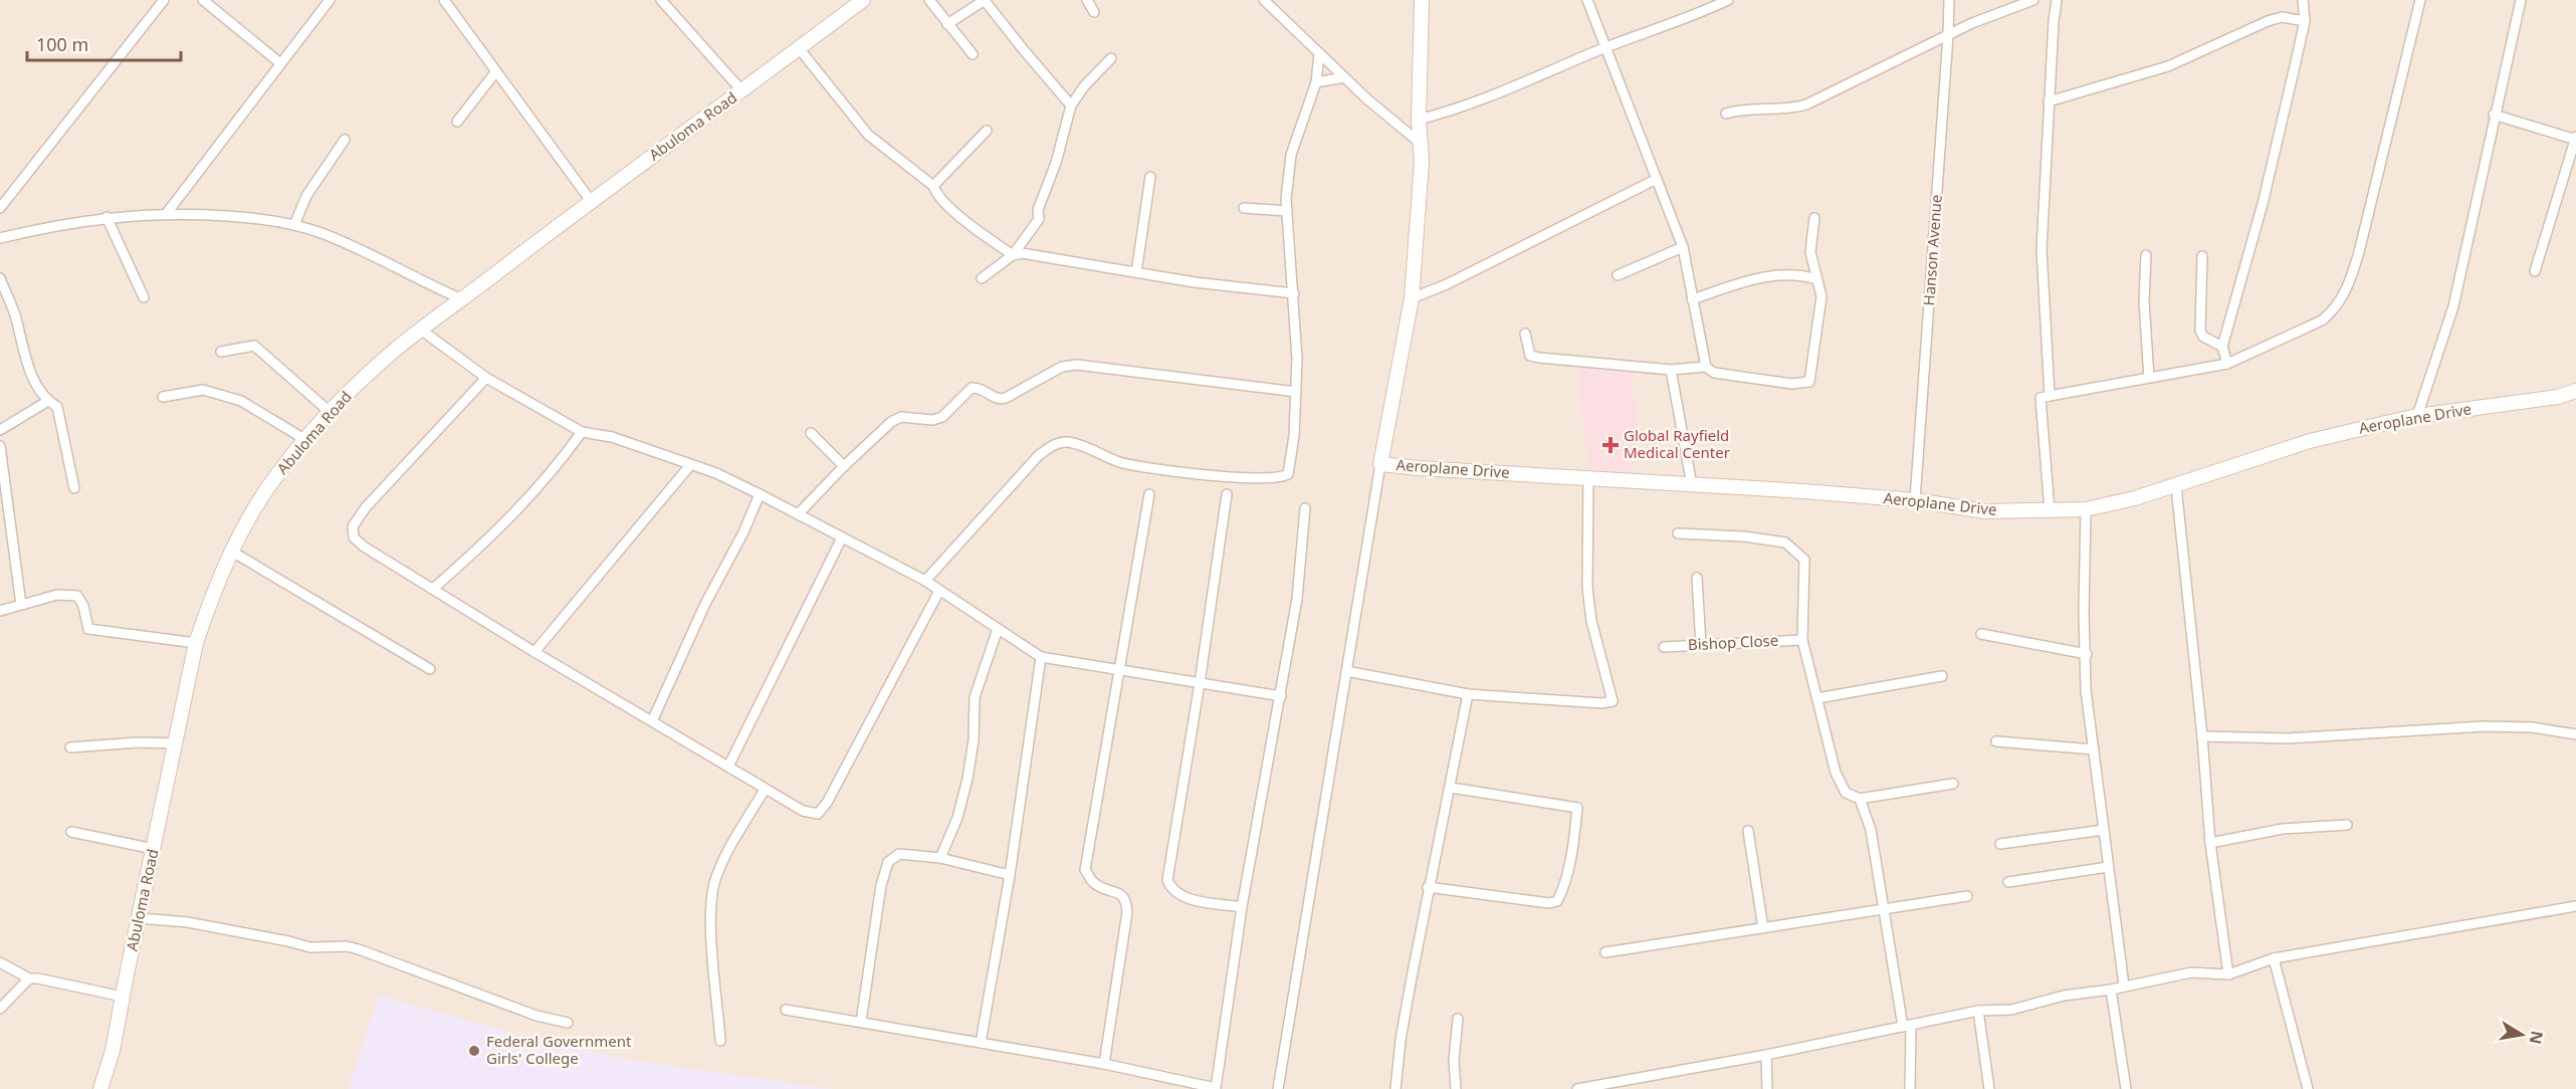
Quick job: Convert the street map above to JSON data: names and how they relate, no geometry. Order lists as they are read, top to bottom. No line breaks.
{"streets":{"street":["Abuloma Road","Hanson Avenue","Aeroplane Drive","Bishop Close"]},"crossings":[["Hanson Avenue","Aeroplane Drive"]],"places":{"health":["Global Rayfield Medical Center"],"other":["Federal Government Girls' College"]},"scale_bar":"100 m","north":"right"}
